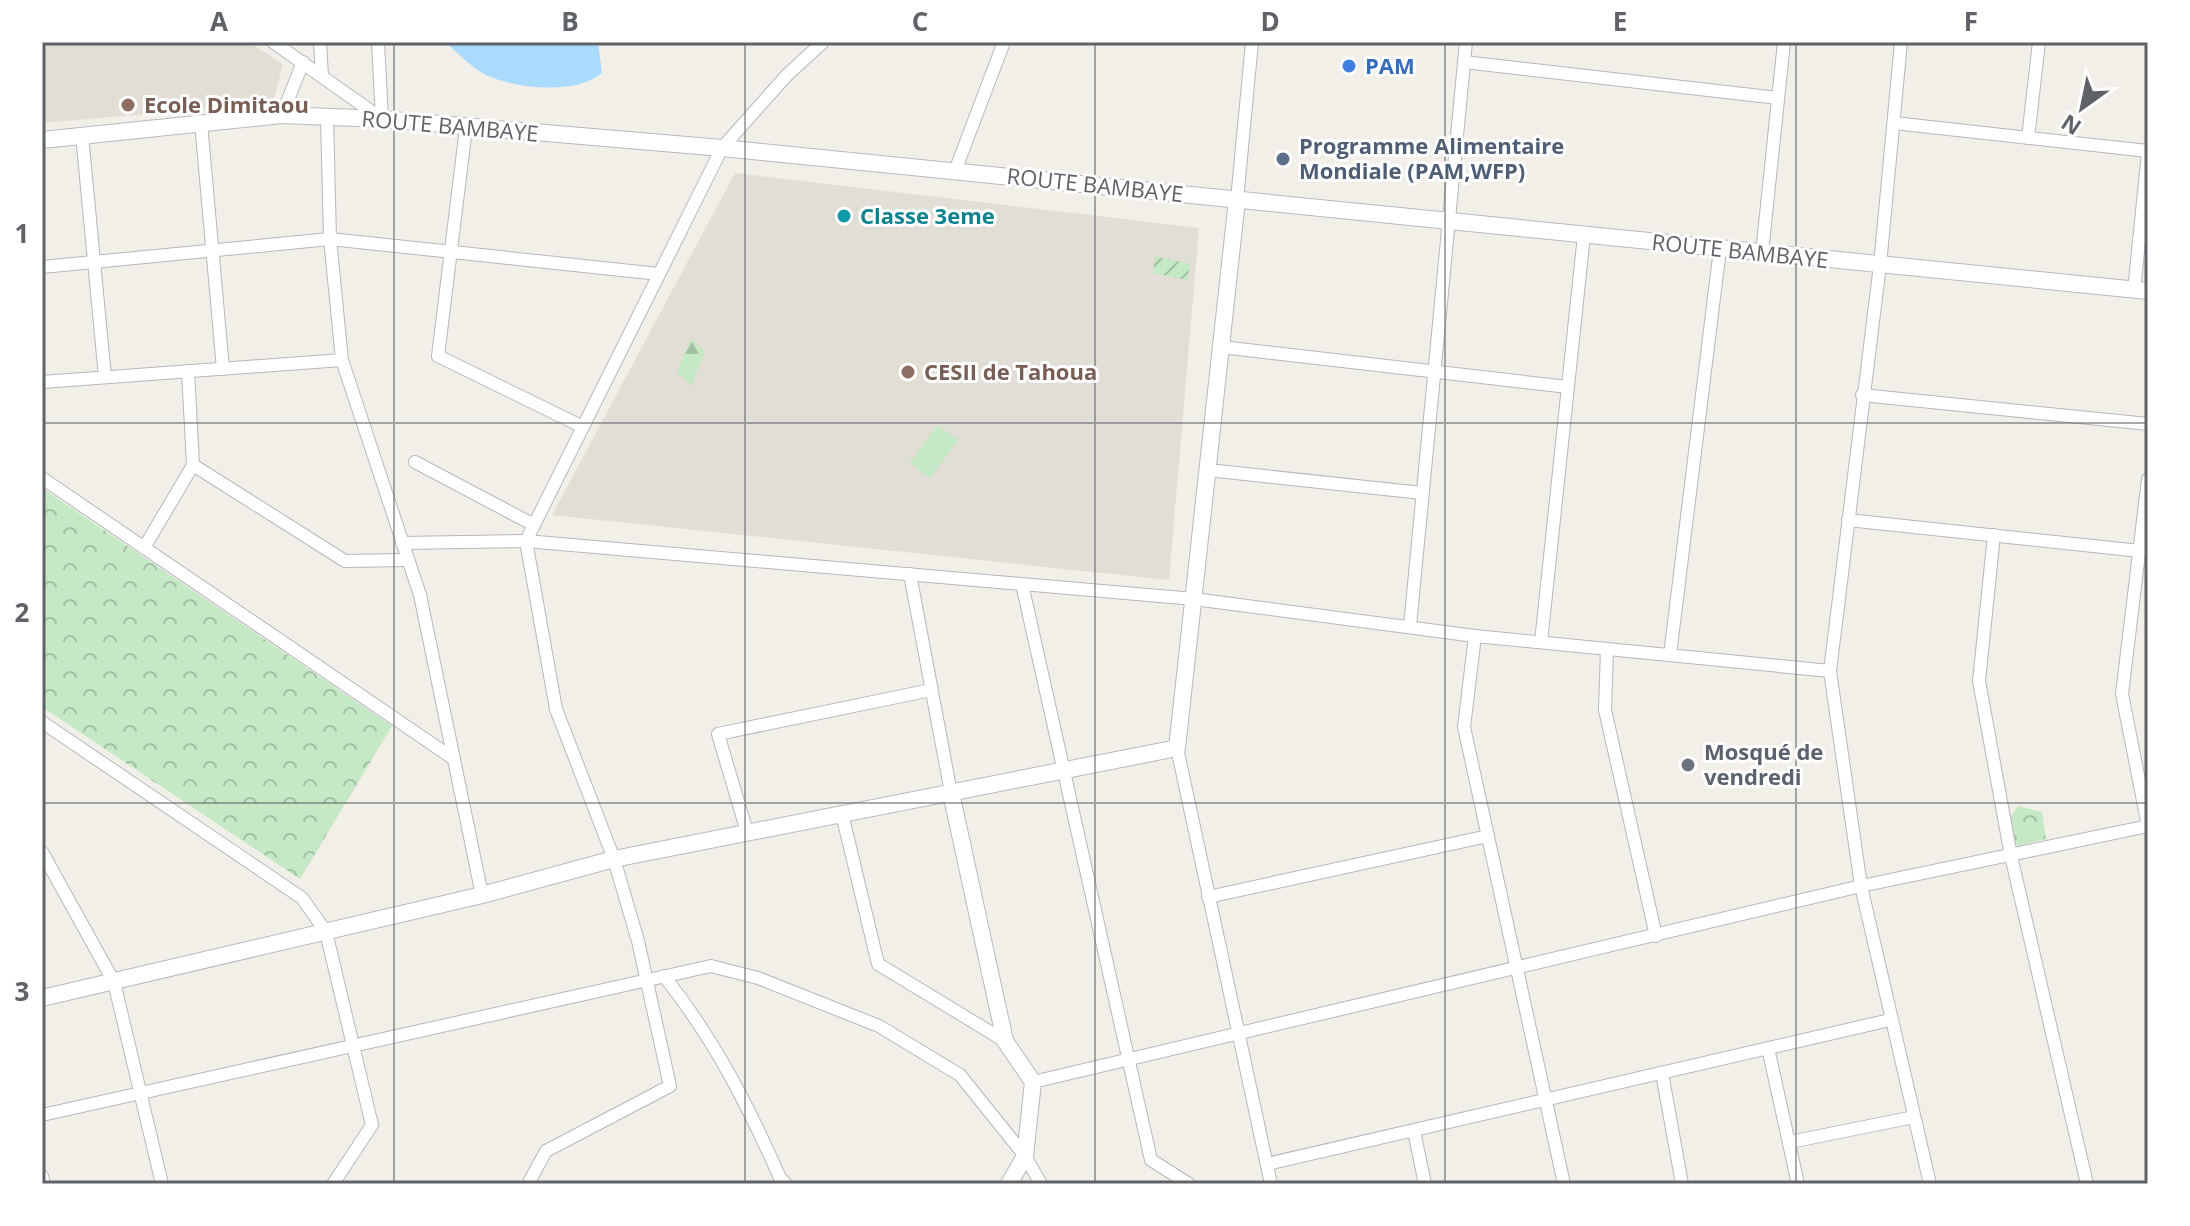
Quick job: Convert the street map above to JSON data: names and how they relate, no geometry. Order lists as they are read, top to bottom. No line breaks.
{"streets":{"street":["ROUTE BAMBAYE"]},"places":["PAM","Ecole Dimitaou","Programme Alimentaire Mondiale (PAM,WFP)","Classe 3eme","CESII de Tahoua","Mosqué de vendredi"],"north":"bottom left","grid":{"columns":["A","B","C","D","E","F"],"rows":["1","2","3"]}}
